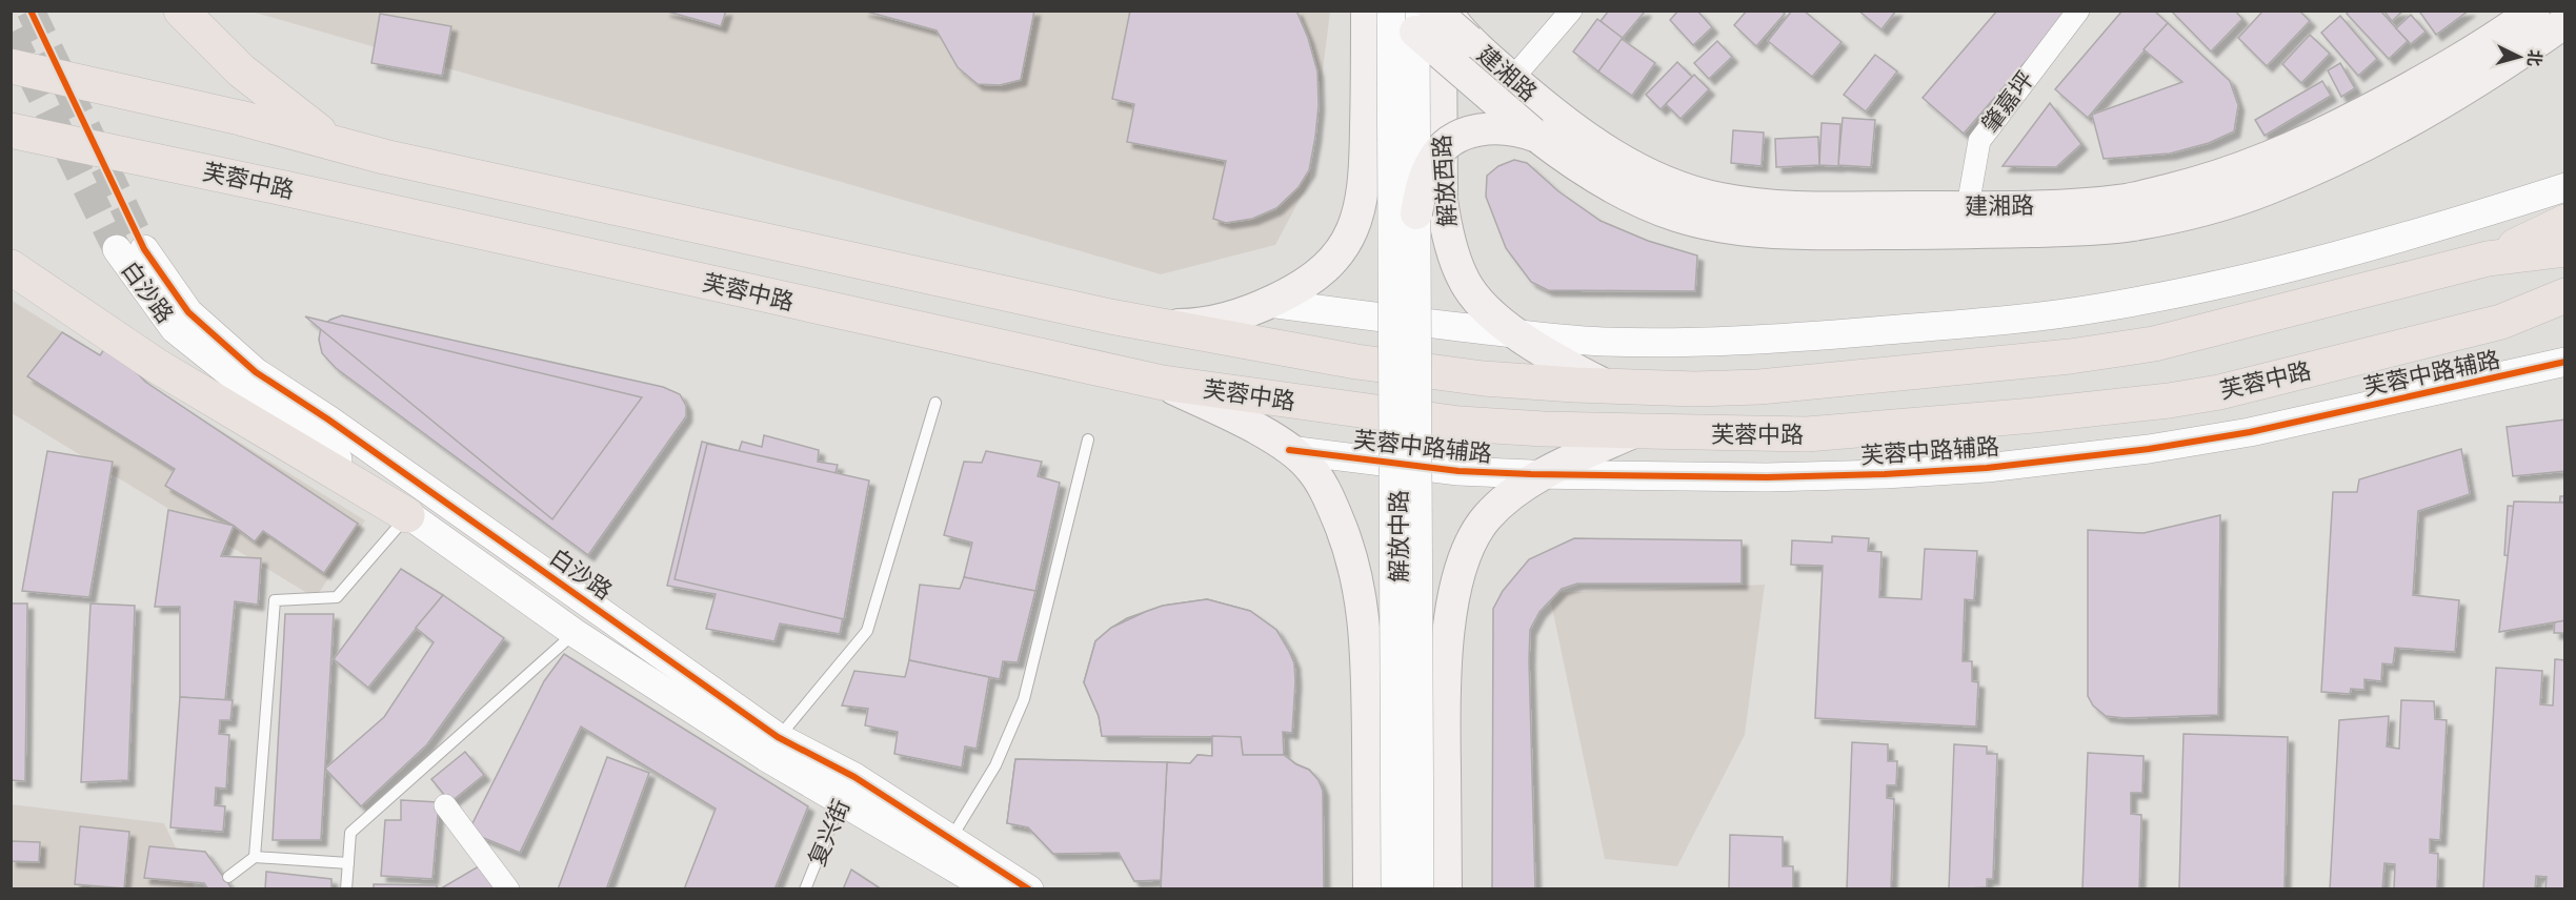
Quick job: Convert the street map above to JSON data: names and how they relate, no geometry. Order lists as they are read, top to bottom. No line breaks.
{"streets":{"main road":["建湘路","芙蓉中路","解放西路","解放中路"],"street":["肇嘉坪","白沙路","芙蓉中路辅路"],"lane":["复兴街"]},"crossings":[["建湘路","肇嘉坪"],["建湘路","解放中路"],["芙蓉中路","解放西路"],["芙蓉中路","解放中路"],["白沙路","复兴街"],["芙蓉中路辅路","解放中路"]],"north":"right"}
